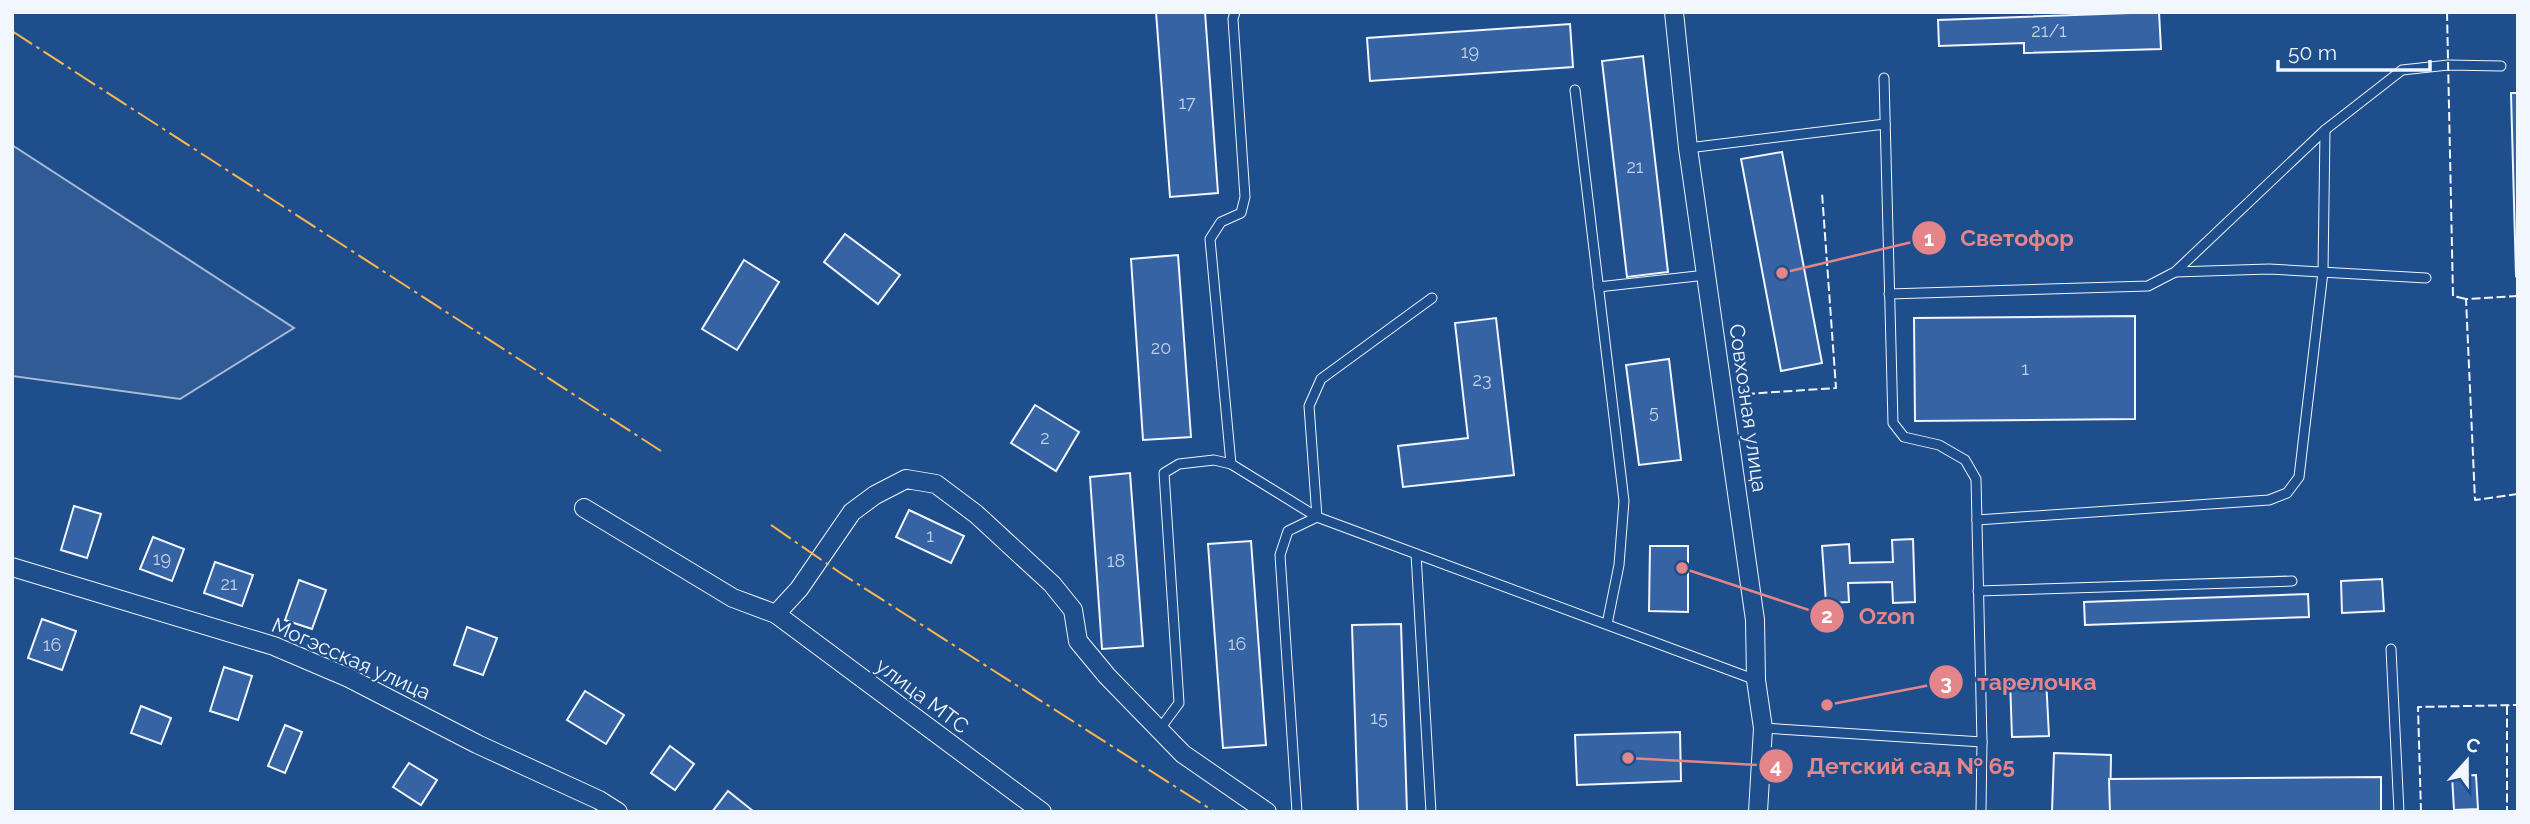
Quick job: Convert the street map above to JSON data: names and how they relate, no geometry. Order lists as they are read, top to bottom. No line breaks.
{"streets":{"street":["Совхозная улица","Могэсская улица","улица МТС"]},"places":["Светофор","Ozon","тарелочка","Детский сад № 65"],"house_numbers":["21/1","19","17","21","20","1","23","5","2","1","19","18","21","16","16","15"],"scale_bar":"50 m","north":"top"}
